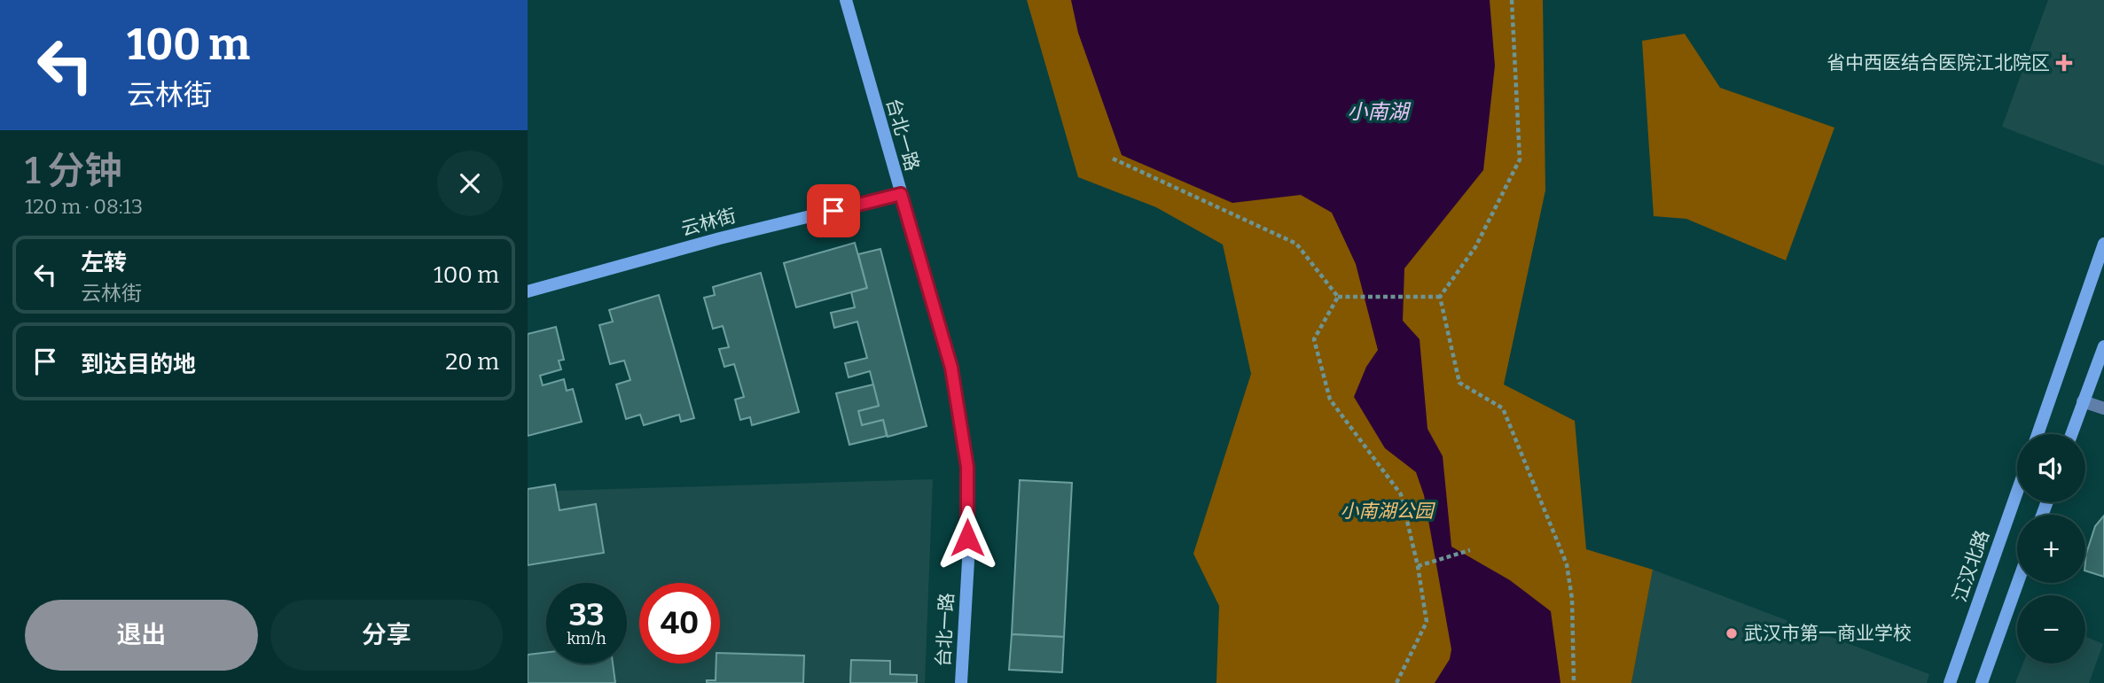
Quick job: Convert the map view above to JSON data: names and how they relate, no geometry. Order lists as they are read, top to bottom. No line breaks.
{"streets":{"street":["台北一路","云林街","江汉北路"]},"crossings":[["台北一路","云林街"]],"water":["小南湖"],"parks":["小南湖公园"],"places":{"health":["省中西医结合医院江北院区"],"other":["武汉市第一商业学校"]},"page":{"turn":["100 m","云林街"],"heading":["1 分钟","120 m · 08:13"],"list":[{"name":"左转","note":"云林街","value":"100 m"},{"name":"到达目的地","value":"20 m"}],"map_buttons":["+","−"],"speed":"33 km/h","limit":"40","buttons":["退出","分享"]}}
